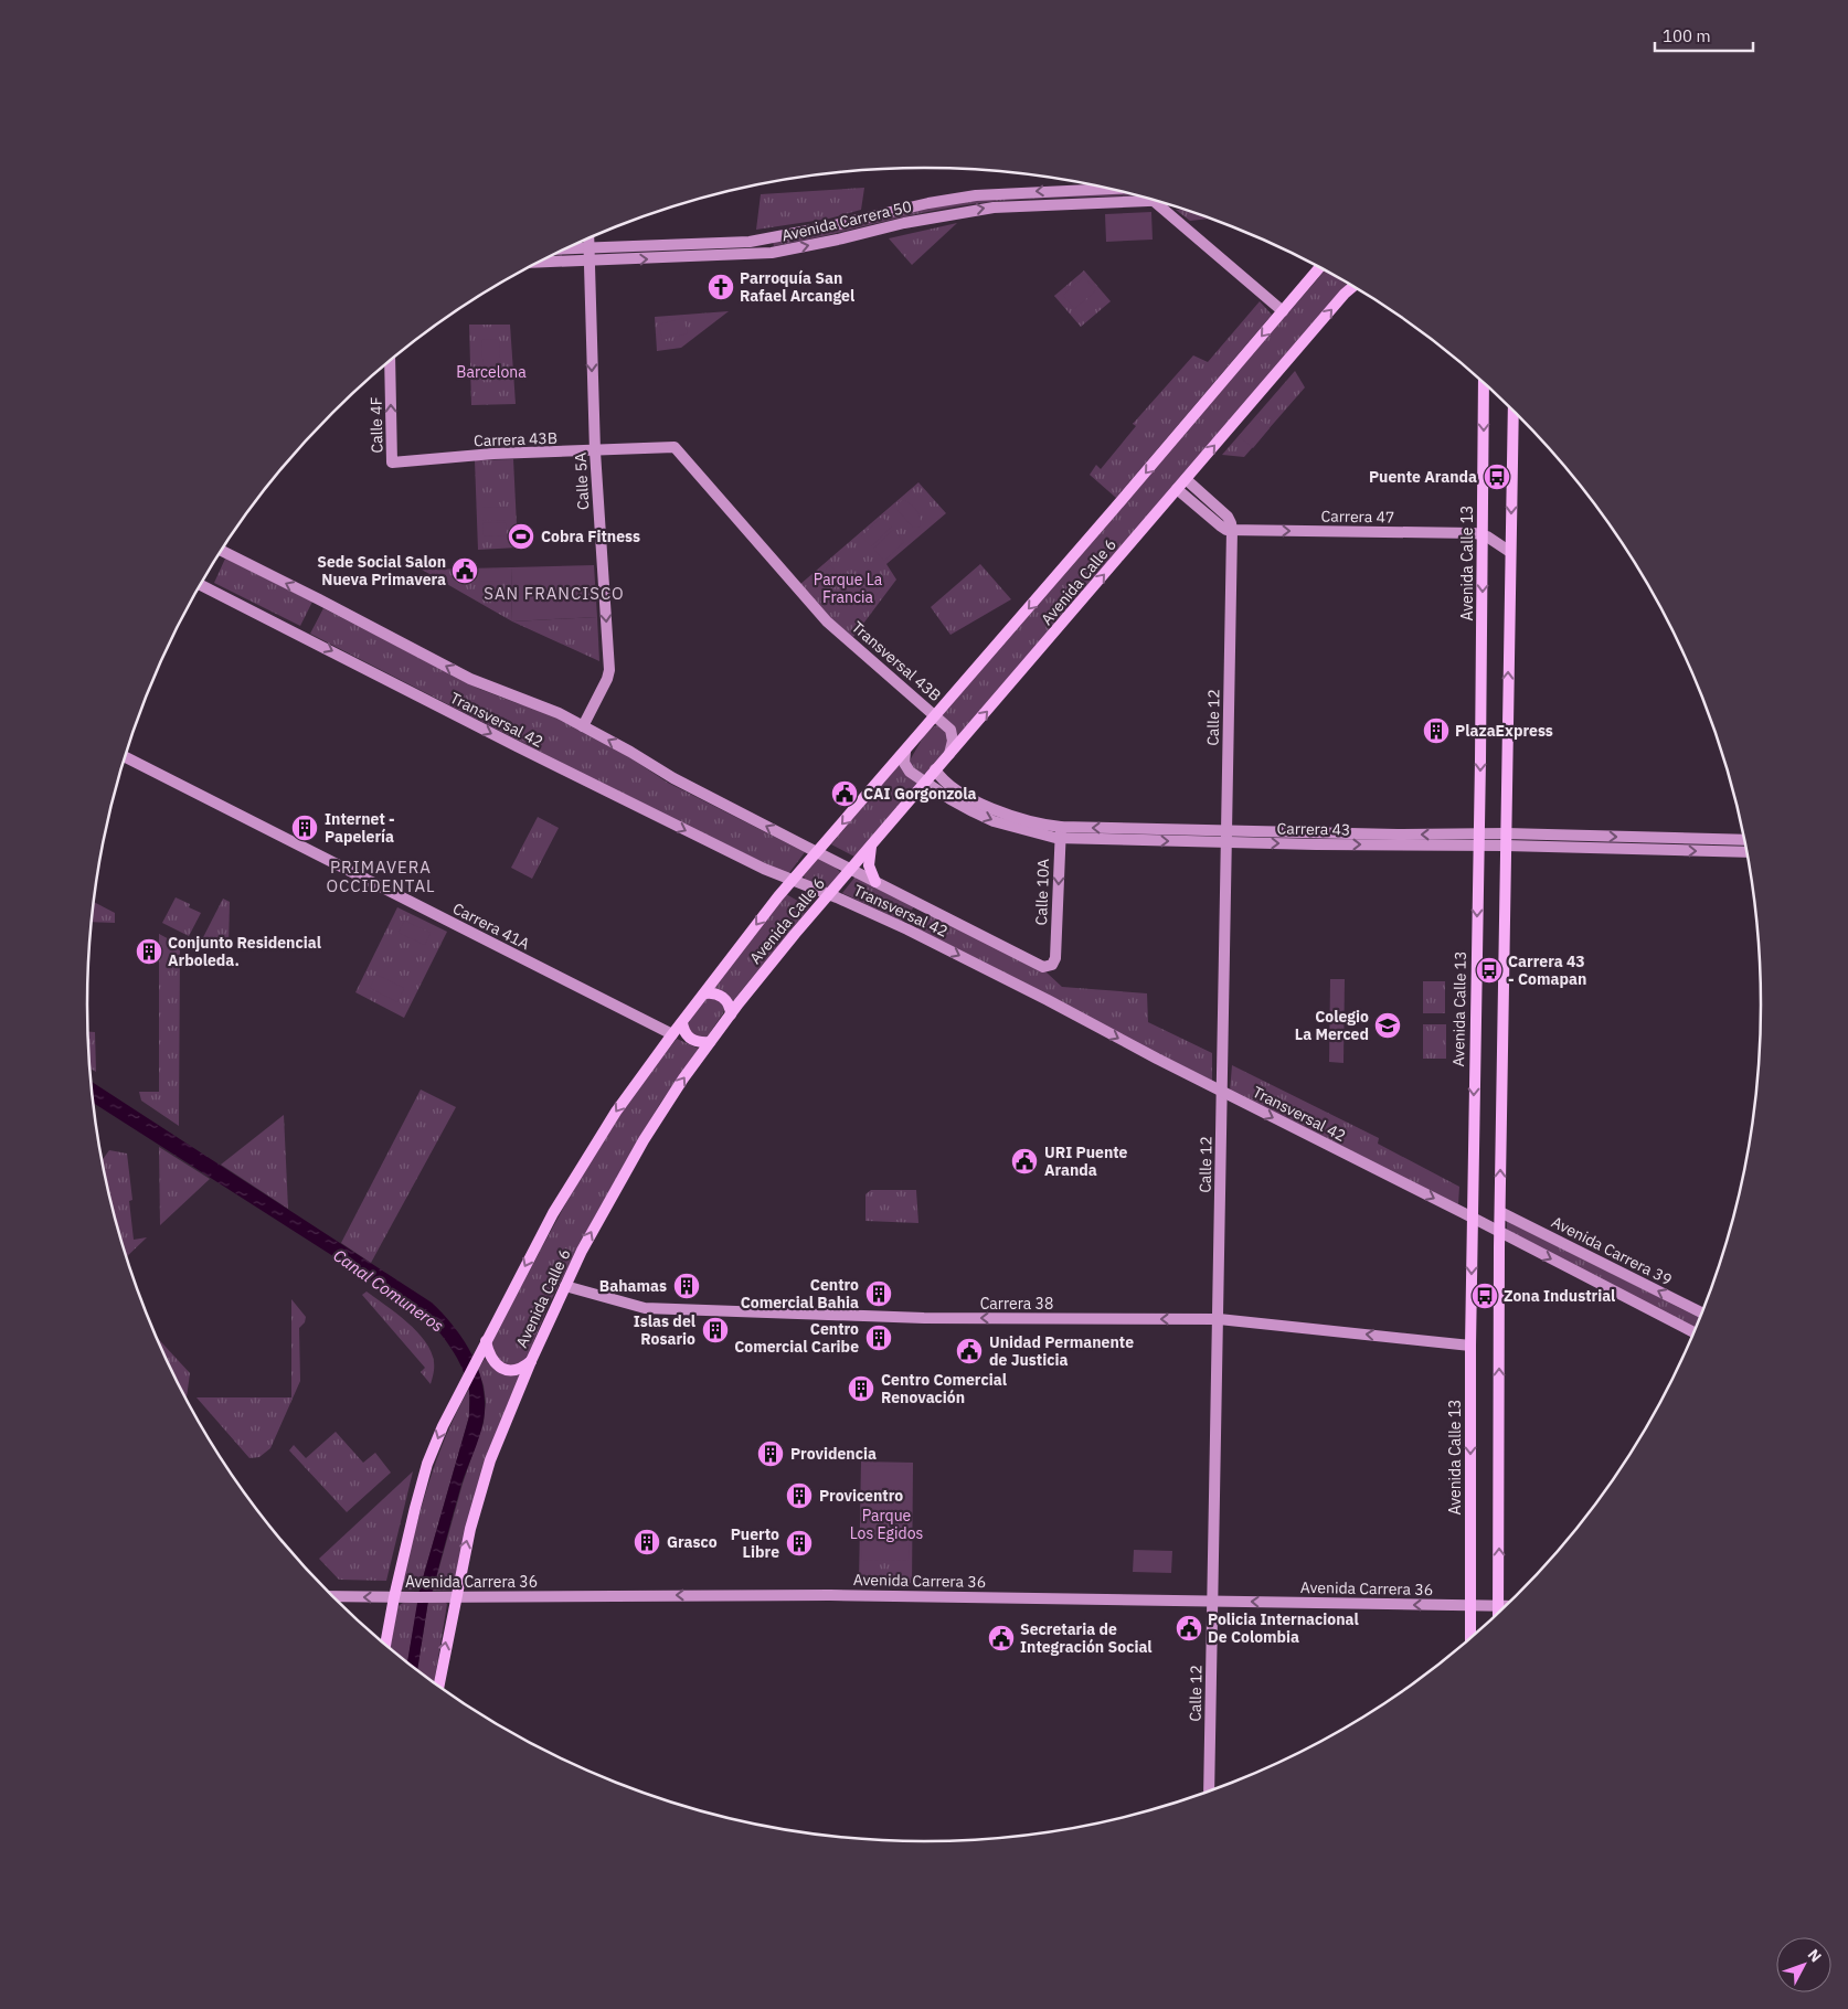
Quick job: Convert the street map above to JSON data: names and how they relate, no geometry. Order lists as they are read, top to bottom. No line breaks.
{"streets":{"main road":["Avenida Calle 13","Avenida Calle 6"],"street":["Avenida Carrera 50","Calle 4F","Carrera 43B","Calle 5A","Carrera 47","Transversal 43B","Calle 12","Transversal 42","Carrera 43","Calle 10A","Carrera 41A","Avenida Carrera 39","Carrera 38","Avenida Carrera 36"]},"crossings":[["Avenida Carrera 50","Calle 5A"],["Calle 4F","Carrera 43B"],["Carrera 43B","Calle 5A"],["Carrera 43B","Transversal 43B"],["Calle 5A","Transversal 42"],["Carrera 47","Avenida Calle 13"],["Carrera 47","Avenida Calle 6"],["Carrera 47","Calle 12"],["Avenida Calle 13","Transversal 42"],["Avenida Calle 13","Carrera 43"],["Avenida Calle 13","Carrera 38"],["Avenida Calle 13","Avenida Carrera 36"],["Avenida Calle 6","Transversal 43B"],["Avenida Calle 6","Transversal 42"],["Avenida Calle 6","Carrera 43"],["Avenida Calle 6","Carrera 41A"],["Avenida Calle 6","Carrera 38"],["Avenida Calle 6","Avenida Carrera 36"],["Calle 12","Transversal 42"],["Calle 12","Carrera 43"],["Calle 12","Carrera 38"],["Calle 12","Avenida Carrera 36"],["Transversal 42","Calle 10A"],["Carrera 43","Calle 10A"]],"one_way":["Calle 4F","Calle 5A","Carrera 47","Calle 10A","Carrera 38","Avenida Carrera 36"],"districts":["SAN FRANCISCO","PRIMAVERA OCCIDENTAL"],"water":["Canal Comuneros"],"parks":["Barcelona","Parque La Francia","Parque Los Egidos"],"places":{"church":["Parroquía San Rafael Arcangel"],"bus stop":["Puente Aranda","Carrera 43 - Comapan","Zona Industrial"],"sports":["Cobra Fitness"],"public building":["Sede Social Salon Nueva Primavera","CAI Gorgonzola","URI Puente Aranda","Unidad Permanente de Justicia","Policia Internacional De Colombia","Secretaria de Integración Social"],"building":["PlazaExpress","Internet - Papelería","Conjunto Residencial Arboleda.","Bahamas","Centro Comercial Bahia","Islas del Rosario","Centro Comercial Caribe","Centro Comercial Renovación","Providencia","Provicentro","Grasco","Puerto Libre"],"school or university":["Colegio La Merced"]},"scale_bar":"100 m","north":"top right"}
